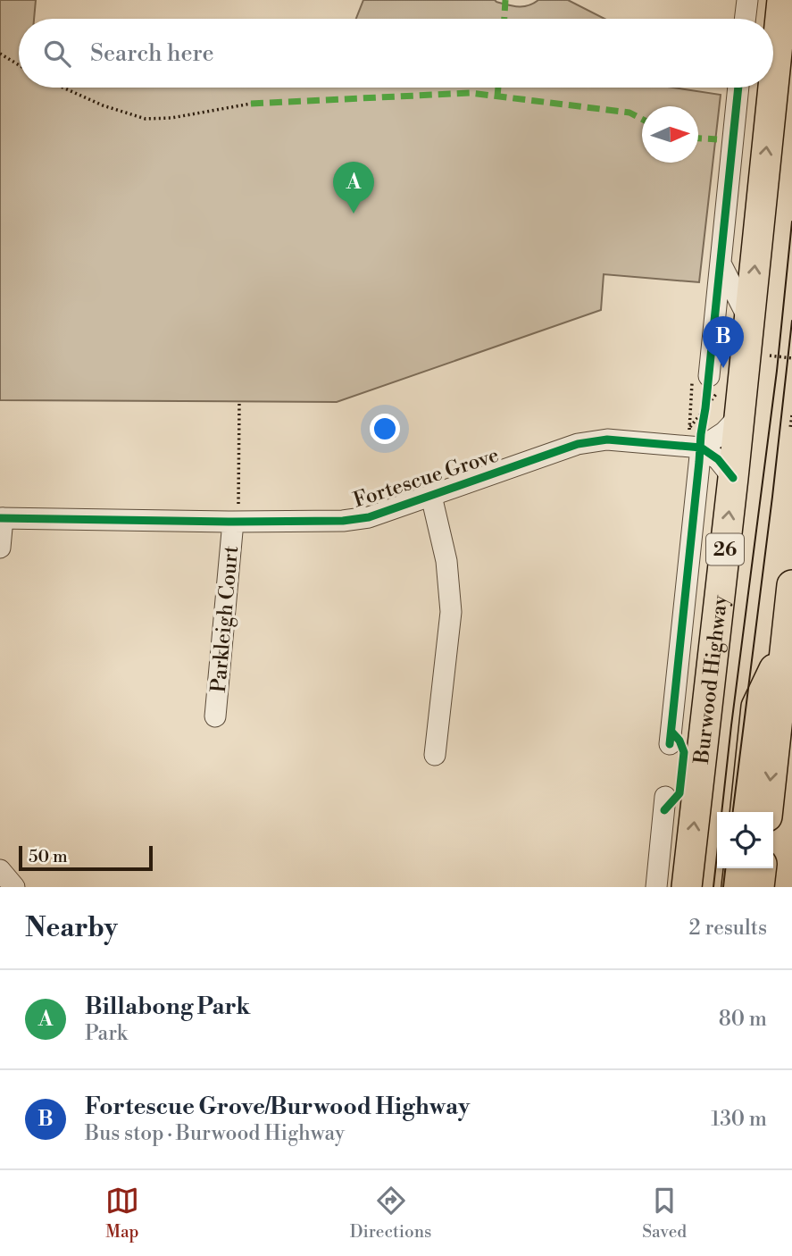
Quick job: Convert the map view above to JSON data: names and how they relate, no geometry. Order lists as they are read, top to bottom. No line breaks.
{"streets":{"highway":["26","Burwood Highway"],"street":["Fortescue Grove","Parkleigh Court"]},"crossings":[["Fortescue Grove","Parkleigh Court"]],"scale_bar":"50 m","north":"right","page":{"search":"Search here","pins":["A","B"],"scale":"50 m","heading":["Nearby","2 results"],"list":[{"mark":"A","name":"Billabong Park","note":"Park","value":"80 m"},{"mark":"B","name":"Fortescue Grove/Burwood Highway","note":"Bus stop · Burwood Highway","value":"130 m"}],"nav":["Map","Directions","Saved"]}}
